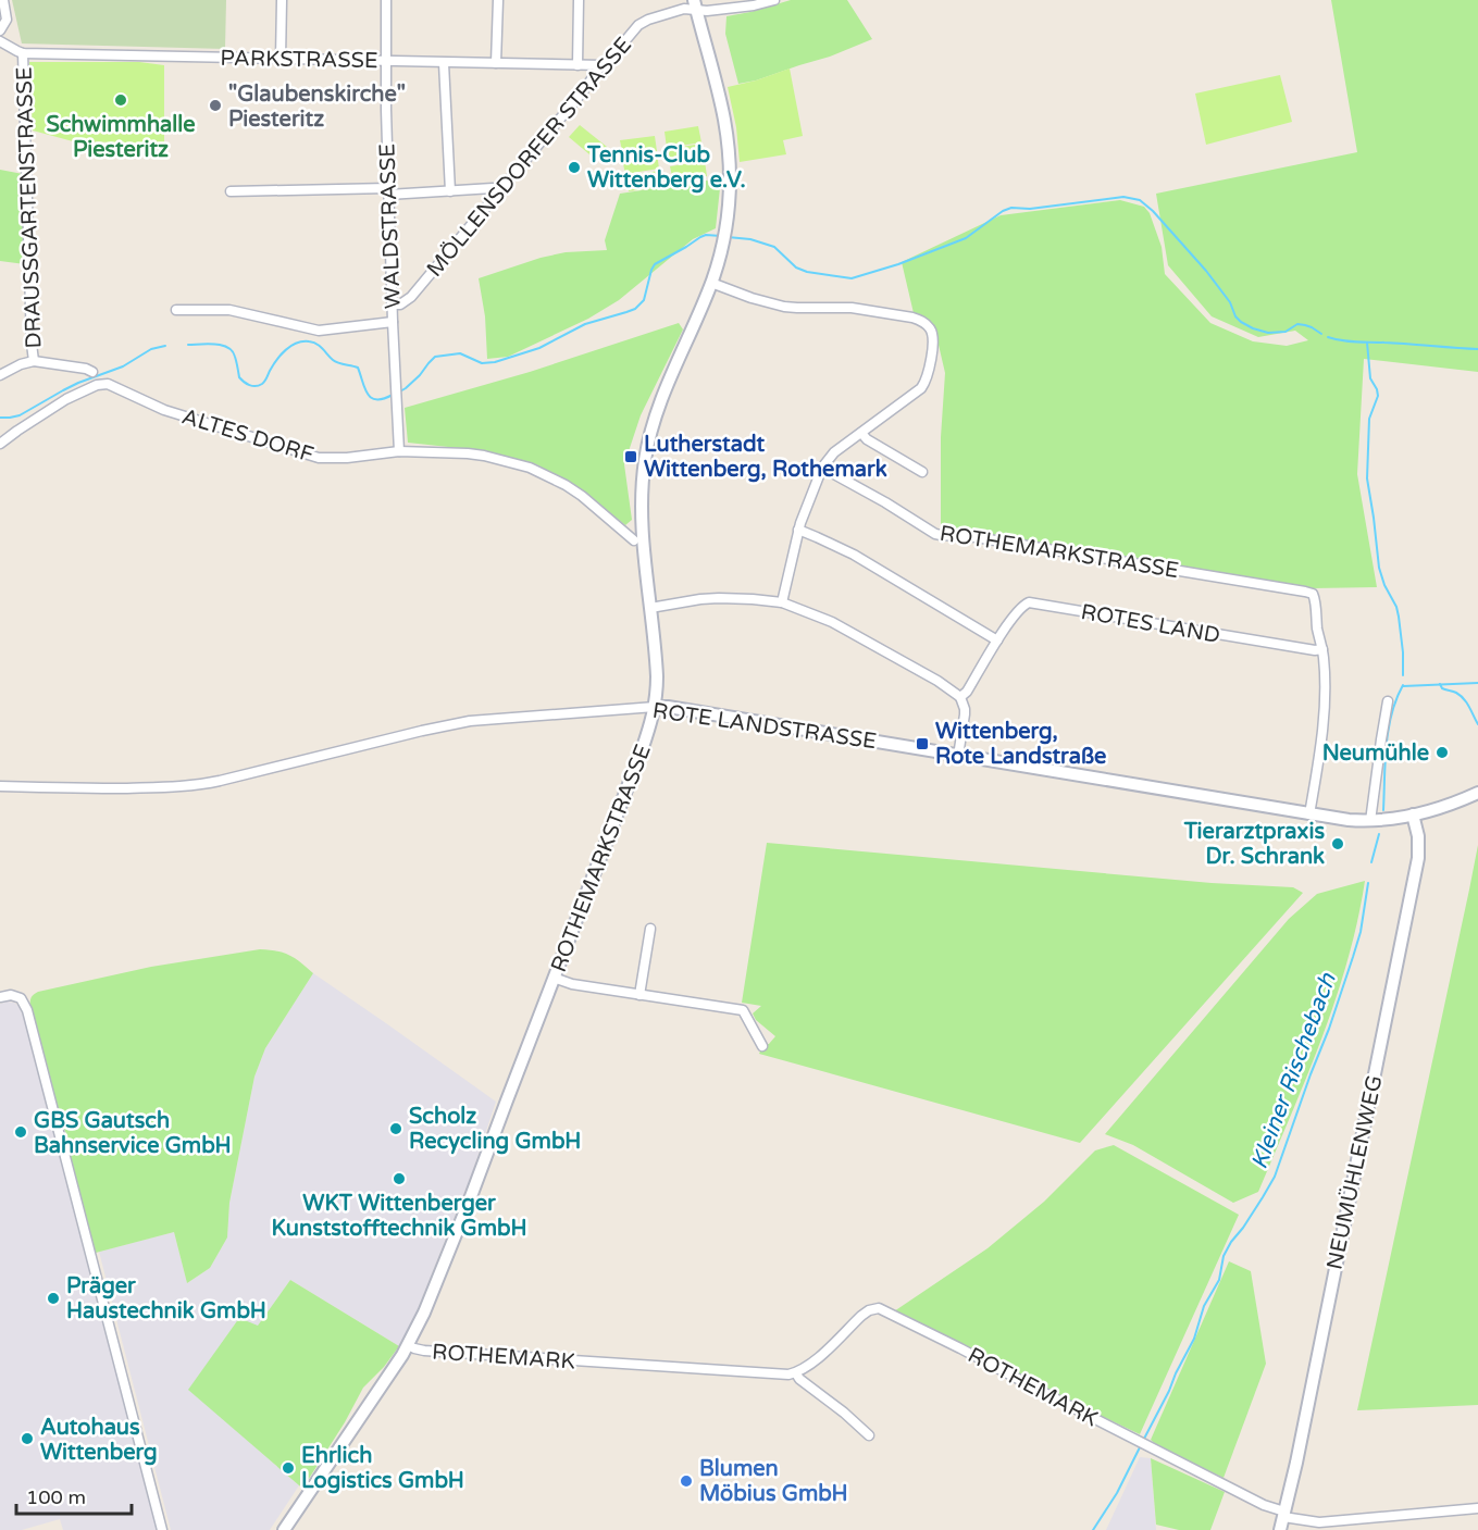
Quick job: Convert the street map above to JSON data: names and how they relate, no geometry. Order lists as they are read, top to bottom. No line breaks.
{"streets":{"street":["PARKSTRASSE","MÖLLENSDORFER STRASSE","DRAUSSGARTENSTRASSE","WALDSTRASSE","ALTES DORF","ROTHEMARKSTRASSE","ROTES LAND","ROTE LANDSTRASSE","NEUMÜHLENWEG","ROTHEMARK"]},"crossings":[["PARKSTRASSE","MÖLLENSDORFER STRASSE"],["PARKSTRASSE","DRAUSSGARTENSTRASSE"],["PARKSTRASSE","WALDSTRASSE"],["MÖLLENSDORFER STRASSE","WALDSTRASSE"],["MÖLLENSDORFER STRASSE","ROTHEMARKSTRASSE"],["WALDSTRASSE","ALTES DORF"],["ROTHEMARKSTRASSE","ROTES LAND"],["ROTHEMARKSTRASSE","ROTE LANDSTRASSE"],["ROTHEMARKSTRASSE","ROTHEMARK"],["ROTE LANDSTRASSE","NEUMÜHLENWEG"],["NEUMÜHLENWEG","ROTHEMARK"]],"water":["Kleiner Rischebach"],"places":{"other":["Schwimmhalle Piesteritz","\"Glaubenskirche\" Piesteritz","Tennis-Club Wittenberg e.V.","Neumühle","Tierarztpraxis Dr. Schrank","Scholz Recycling GmbH","GBS Gautsch Bahnservice GmbH","WKT Wittenberger Kunststofftechnik GmbH","Präger Haustechnik GmbH","Autohaus Wittenberg","Ehrlich Logistics GmbH","Blumen Möbius GmbH"],"transit":["Lutherstadt Wittenberg, Rothemark","Wittenberg, Rote Landstraße"]},"scale_bar":"100 m"}
